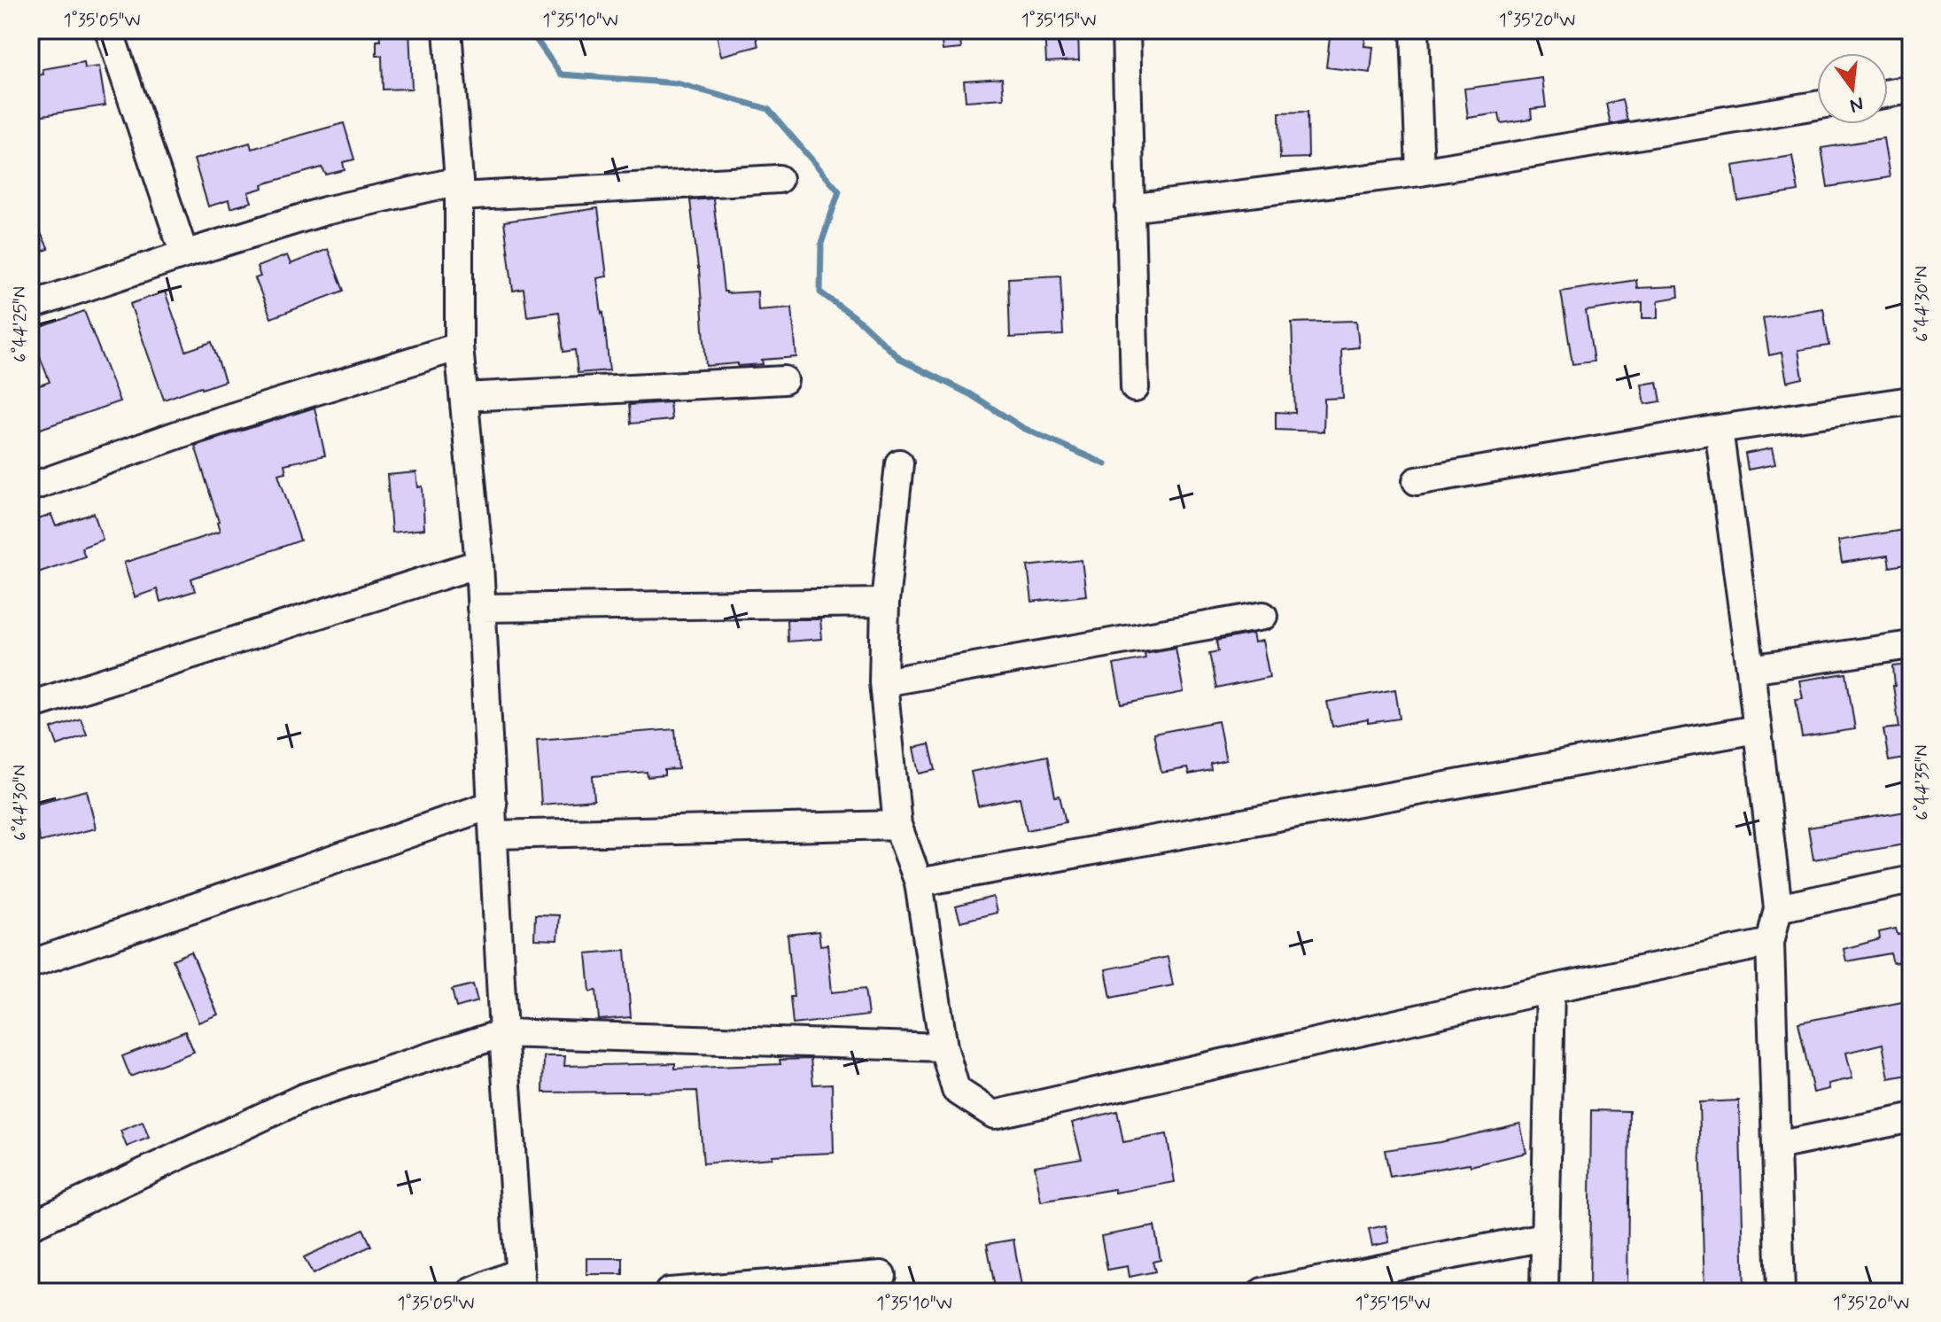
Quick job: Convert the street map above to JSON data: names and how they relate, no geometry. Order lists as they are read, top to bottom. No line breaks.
{"north":"bottom","coordinates":["1°35'05\"W","1°35'10\"W","1°35'15\"W","1°35'20\"W","6°44'30\"N","6°44'25\"N","6°44'35\"N"]}
